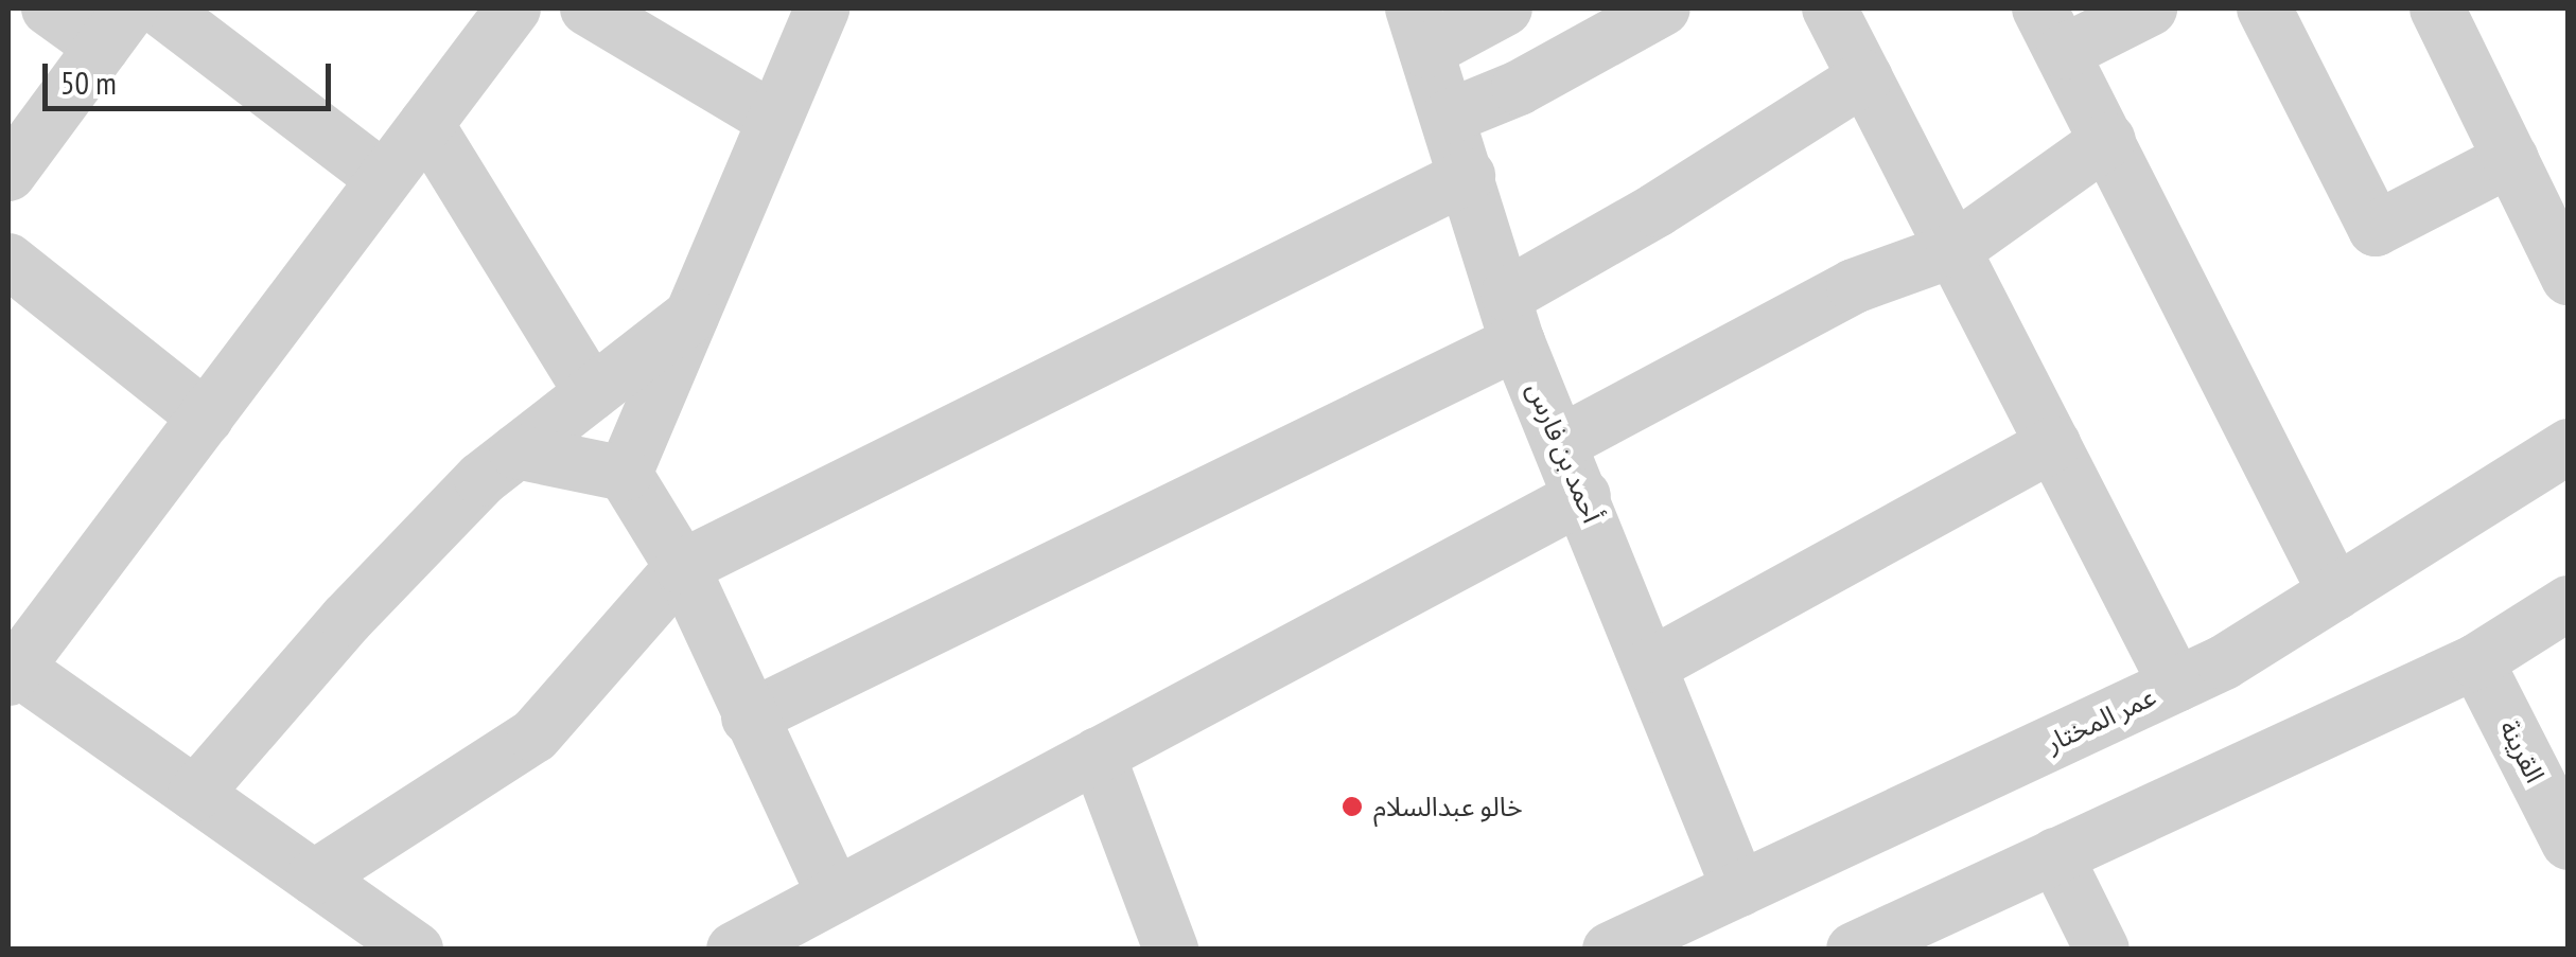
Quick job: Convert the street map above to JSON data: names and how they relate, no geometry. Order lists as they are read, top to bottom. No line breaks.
{"streets":{"street":["أحمد بن فارس","عمر المختار","القرينة"]},"crossings":[["أحمد بن فارس","عمر المختار"]],"places":["خالو عبدالسلام"],"scale_bar":"50 m"}
